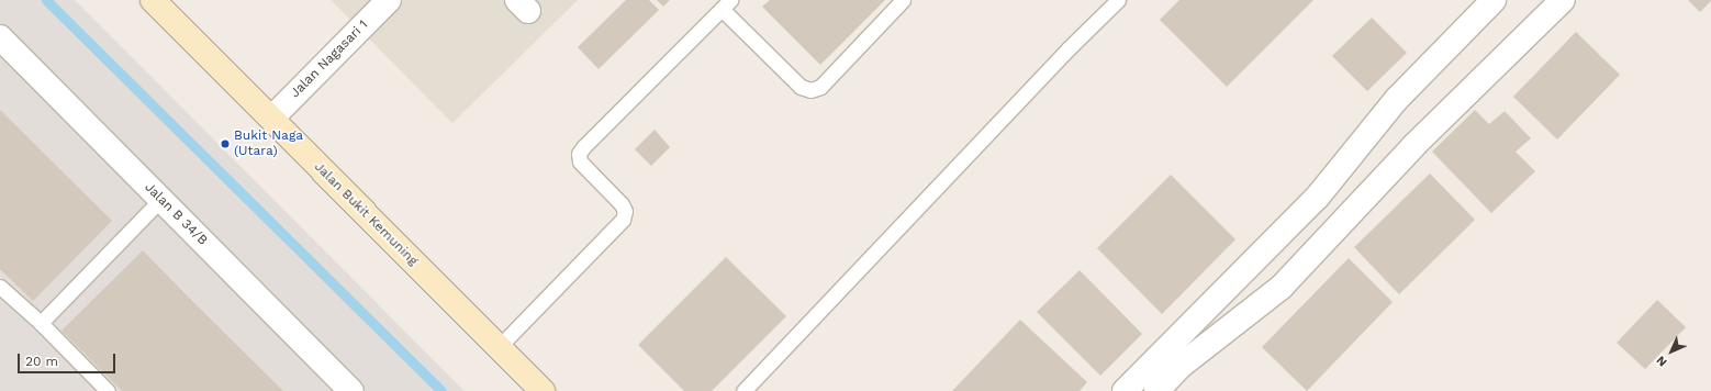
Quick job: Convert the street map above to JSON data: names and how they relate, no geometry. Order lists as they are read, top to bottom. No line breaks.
{"streets":{"main road":["Jalan Bukit Kemuning"],"street":["Jalan Nagasari 1","Jalan B 34/B"]},"crossings":[["Jalan Nagasari 1","Jalan Bukit Kemuning"]],"places":["Bukit Naga (Utara)"],"scale_bar":"20 m","north":"bottom left"}
